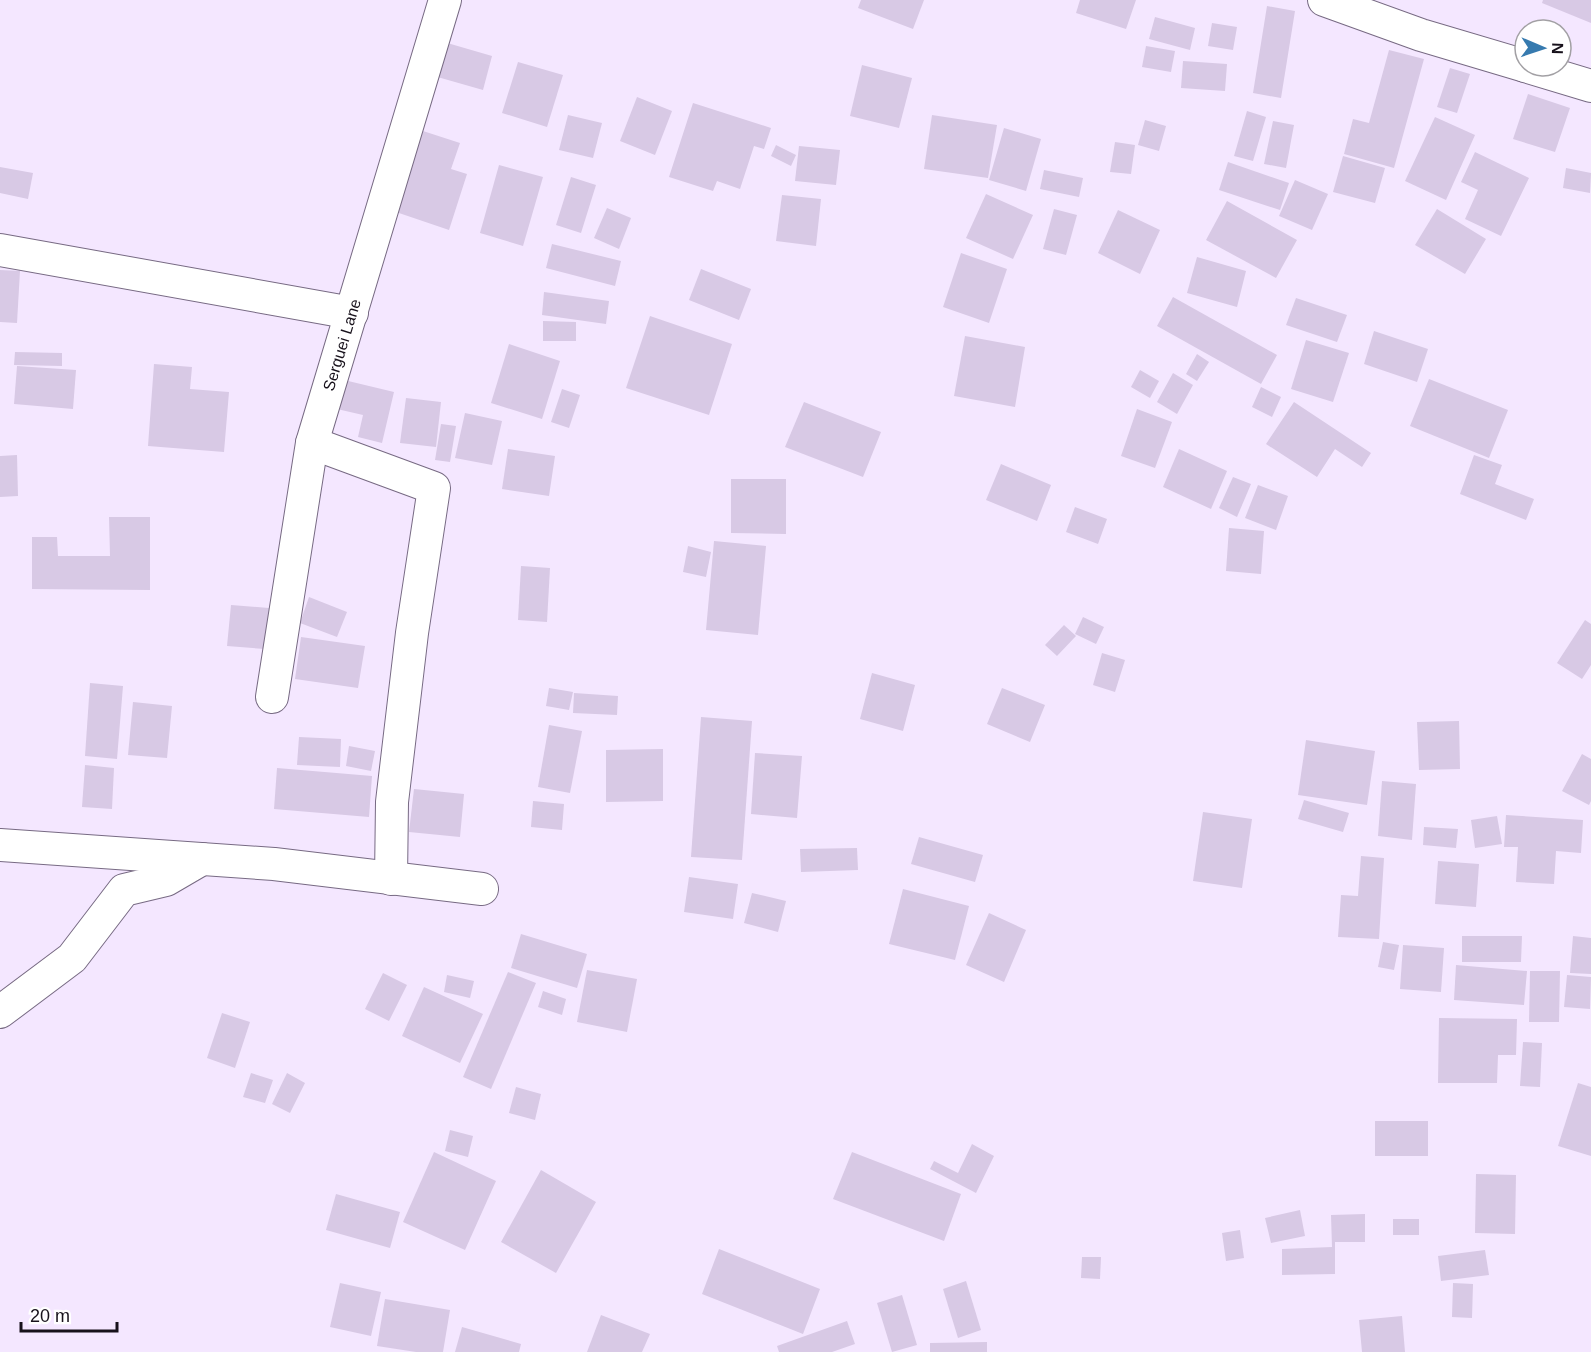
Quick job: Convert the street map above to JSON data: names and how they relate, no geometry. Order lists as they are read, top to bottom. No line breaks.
{"streets":{"street":["Serguei Lane"]},"scale_bar":"20 m","north":"right"}
